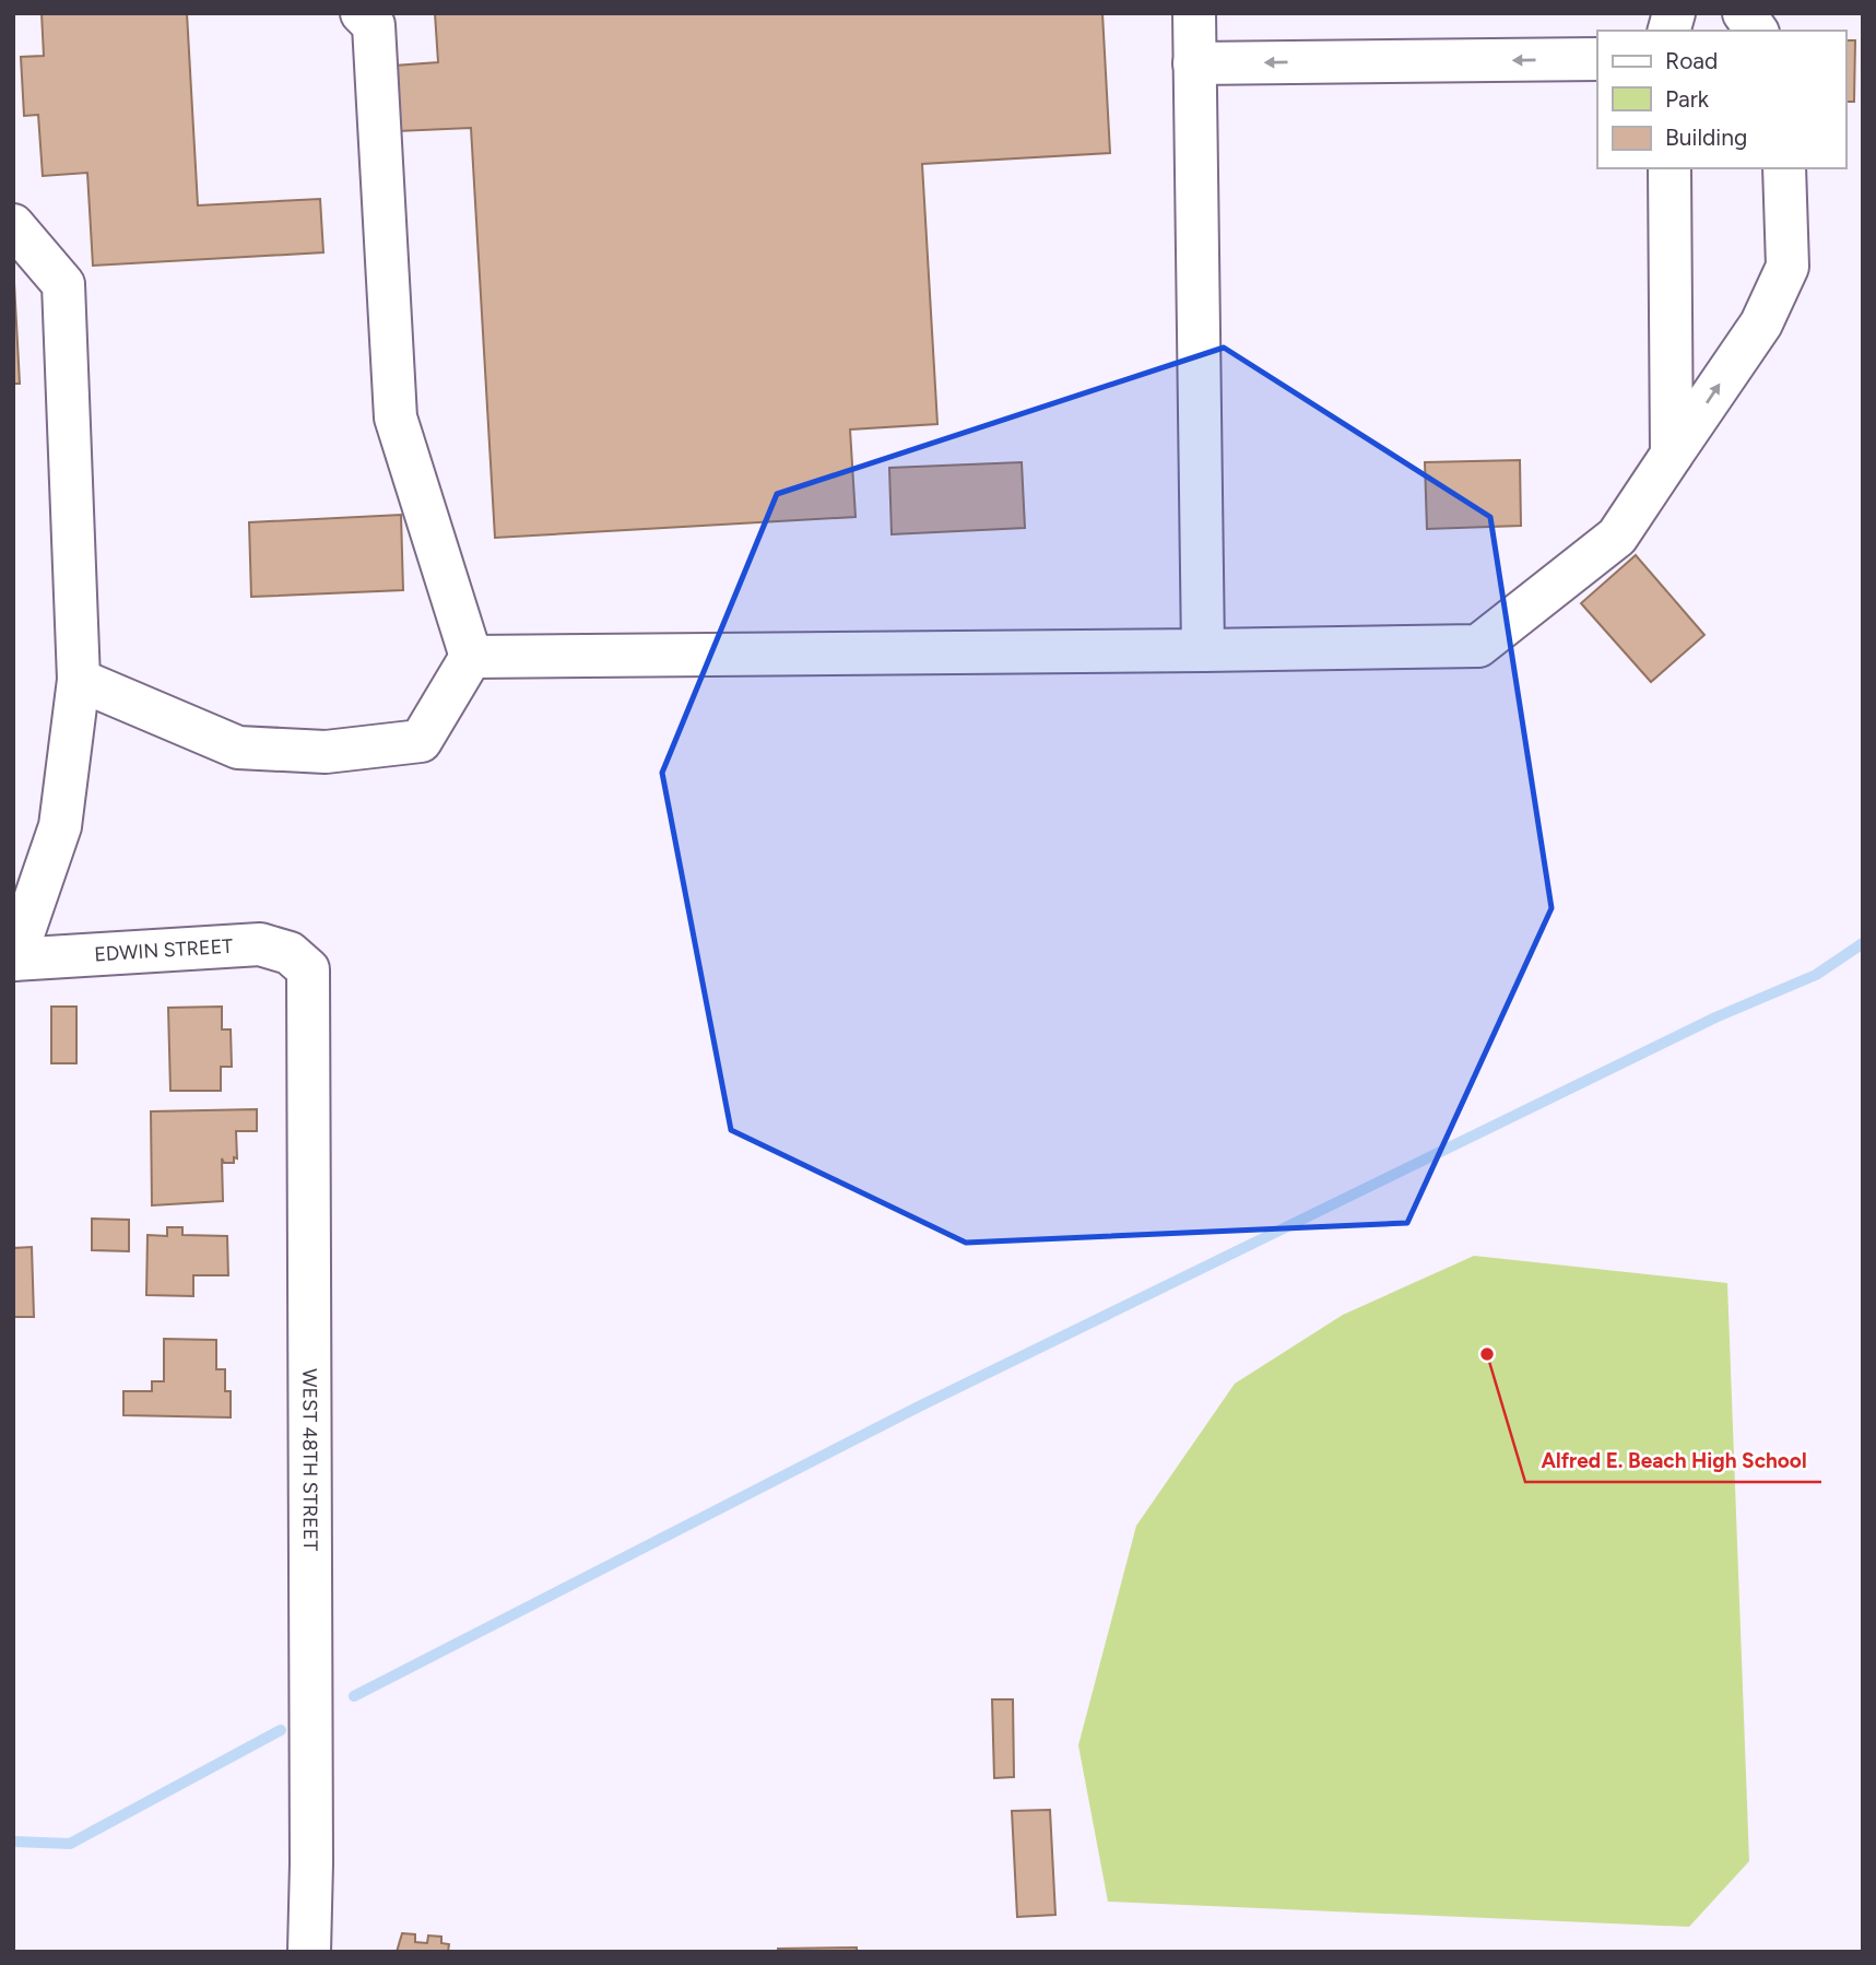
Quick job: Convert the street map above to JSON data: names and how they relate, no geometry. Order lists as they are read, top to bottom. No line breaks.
{"streets":{"street":["EDWIN STREET","WEST 48TH STREET"]},"crossings":[["EDWIN STREET","WEST 48TH STREET"]],"places":["Alfred E. Beach High School"],"legend":["Road","Park","Building"]}
